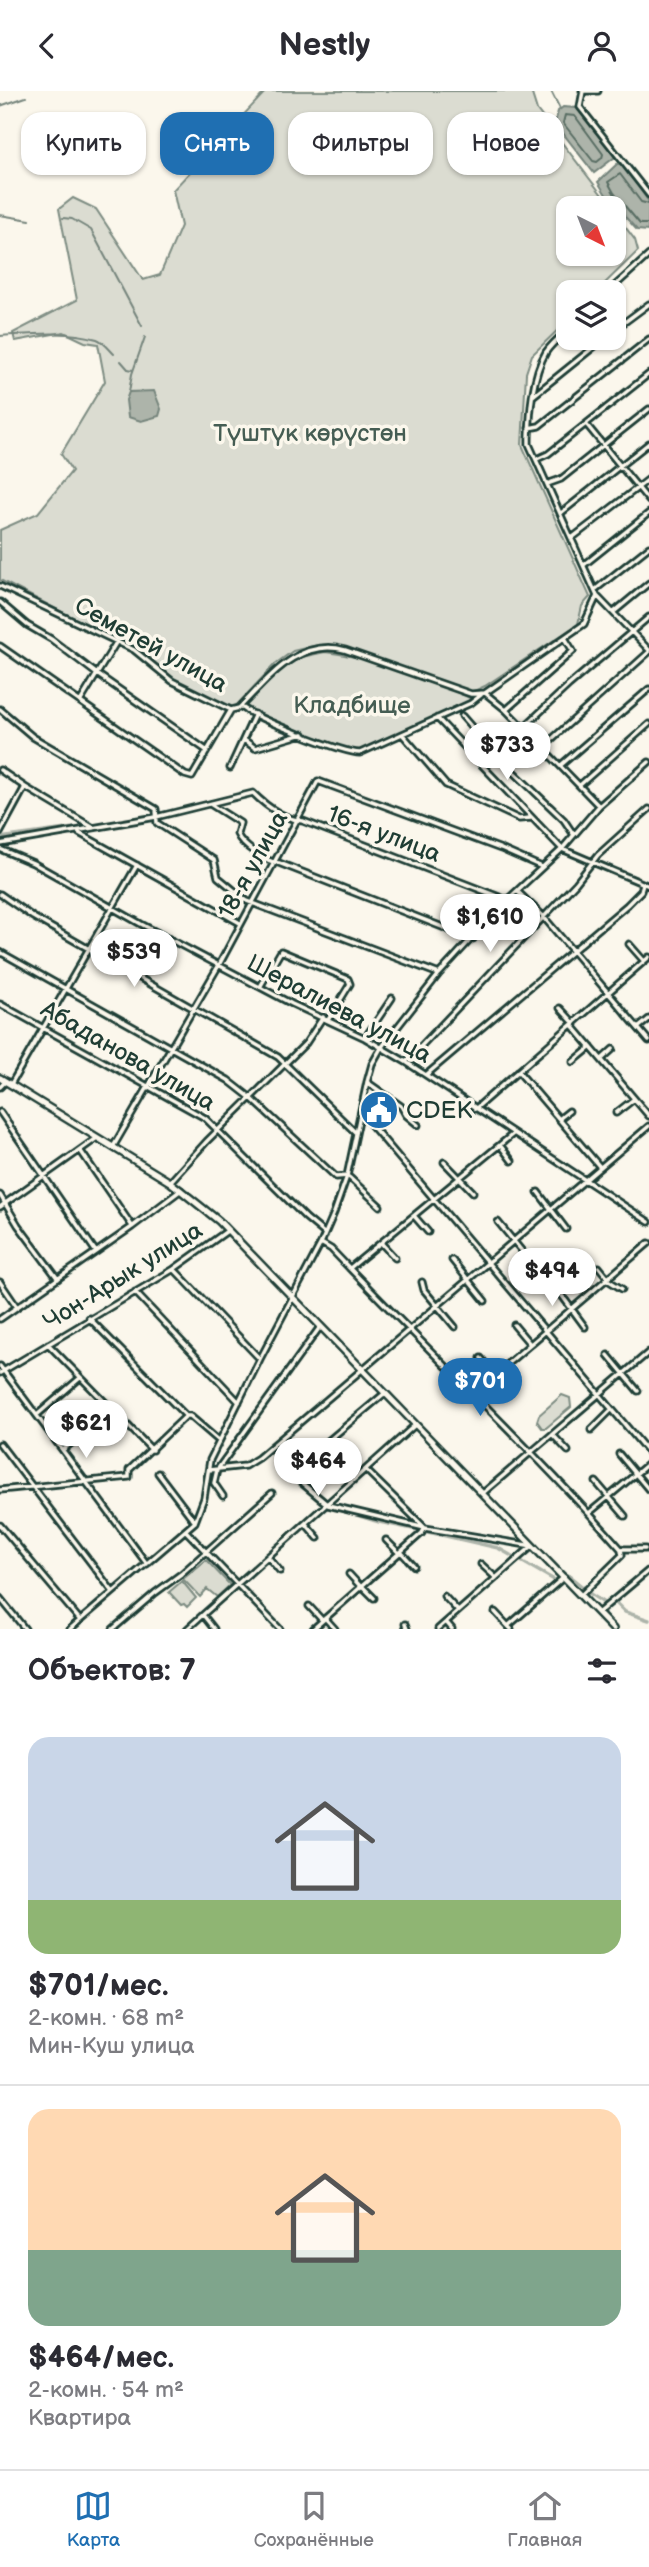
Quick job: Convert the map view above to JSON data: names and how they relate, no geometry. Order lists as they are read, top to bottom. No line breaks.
{"streets":{"street":["Семетей улица","16-я улица","18-я улица","Шералиева улица","Абаданова улица","Чон-Арык улица"]},"crossings":[["16-я улица","18-я улица"],["18-я улица","Шералиева улица"],["18-я улица","Абаданова улица"]],"parks":["Түштүк көрүстөн","Кладбище"],"places":{"public building":["CDEK"]},"north":"bottom right","page":{"header":"Nestly","chip":["Купить","Снять","Фильтры","Новое"],"price":["$733","$1,610","$539","$494","$701","$621","$464"],"heading":"Объектов: 7","list":[{"name":"$701/мес.","note":"2-комн. · 68 m² · Мин-Куш улица"},{"name":"$464/мес.","note":"2-комн. · 54 m² · Квартира"}],"tabs":["Карта","Сохранённые","Главная"]}}
